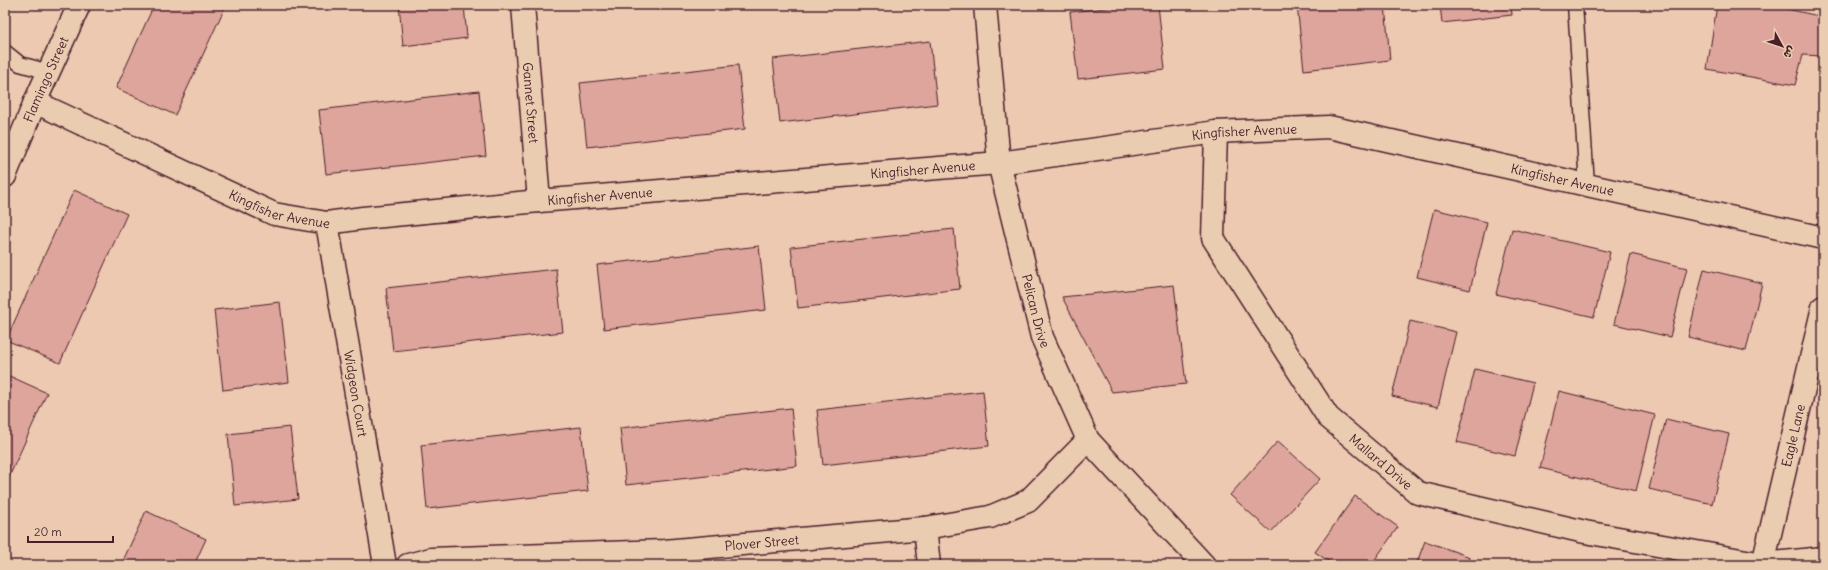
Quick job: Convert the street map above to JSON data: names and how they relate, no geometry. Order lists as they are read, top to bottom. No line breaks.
{"streets":{"street":["Flamingo Street","Gannet Street","Kingfisher Avenue","Pelican Drive","Widgeon Court","Eagle Lane","Mallard Drive","Plover Street"]},"crossings":[["Flamingo Street","Kingfisher Avenue"],["Gannet Street","Kingfisher Avenue"],["Kingfisher Avenue","Pelican Drive"],["Kingfisher Avenue","Widgeon Court"],["Kingfisher Avenue","Mallard Drive"],["Pelican Drive","Plover Street"],["Eagle Lane","Mallard Drive"]],"scale_bar":"20 m","north":"bottom right"}
